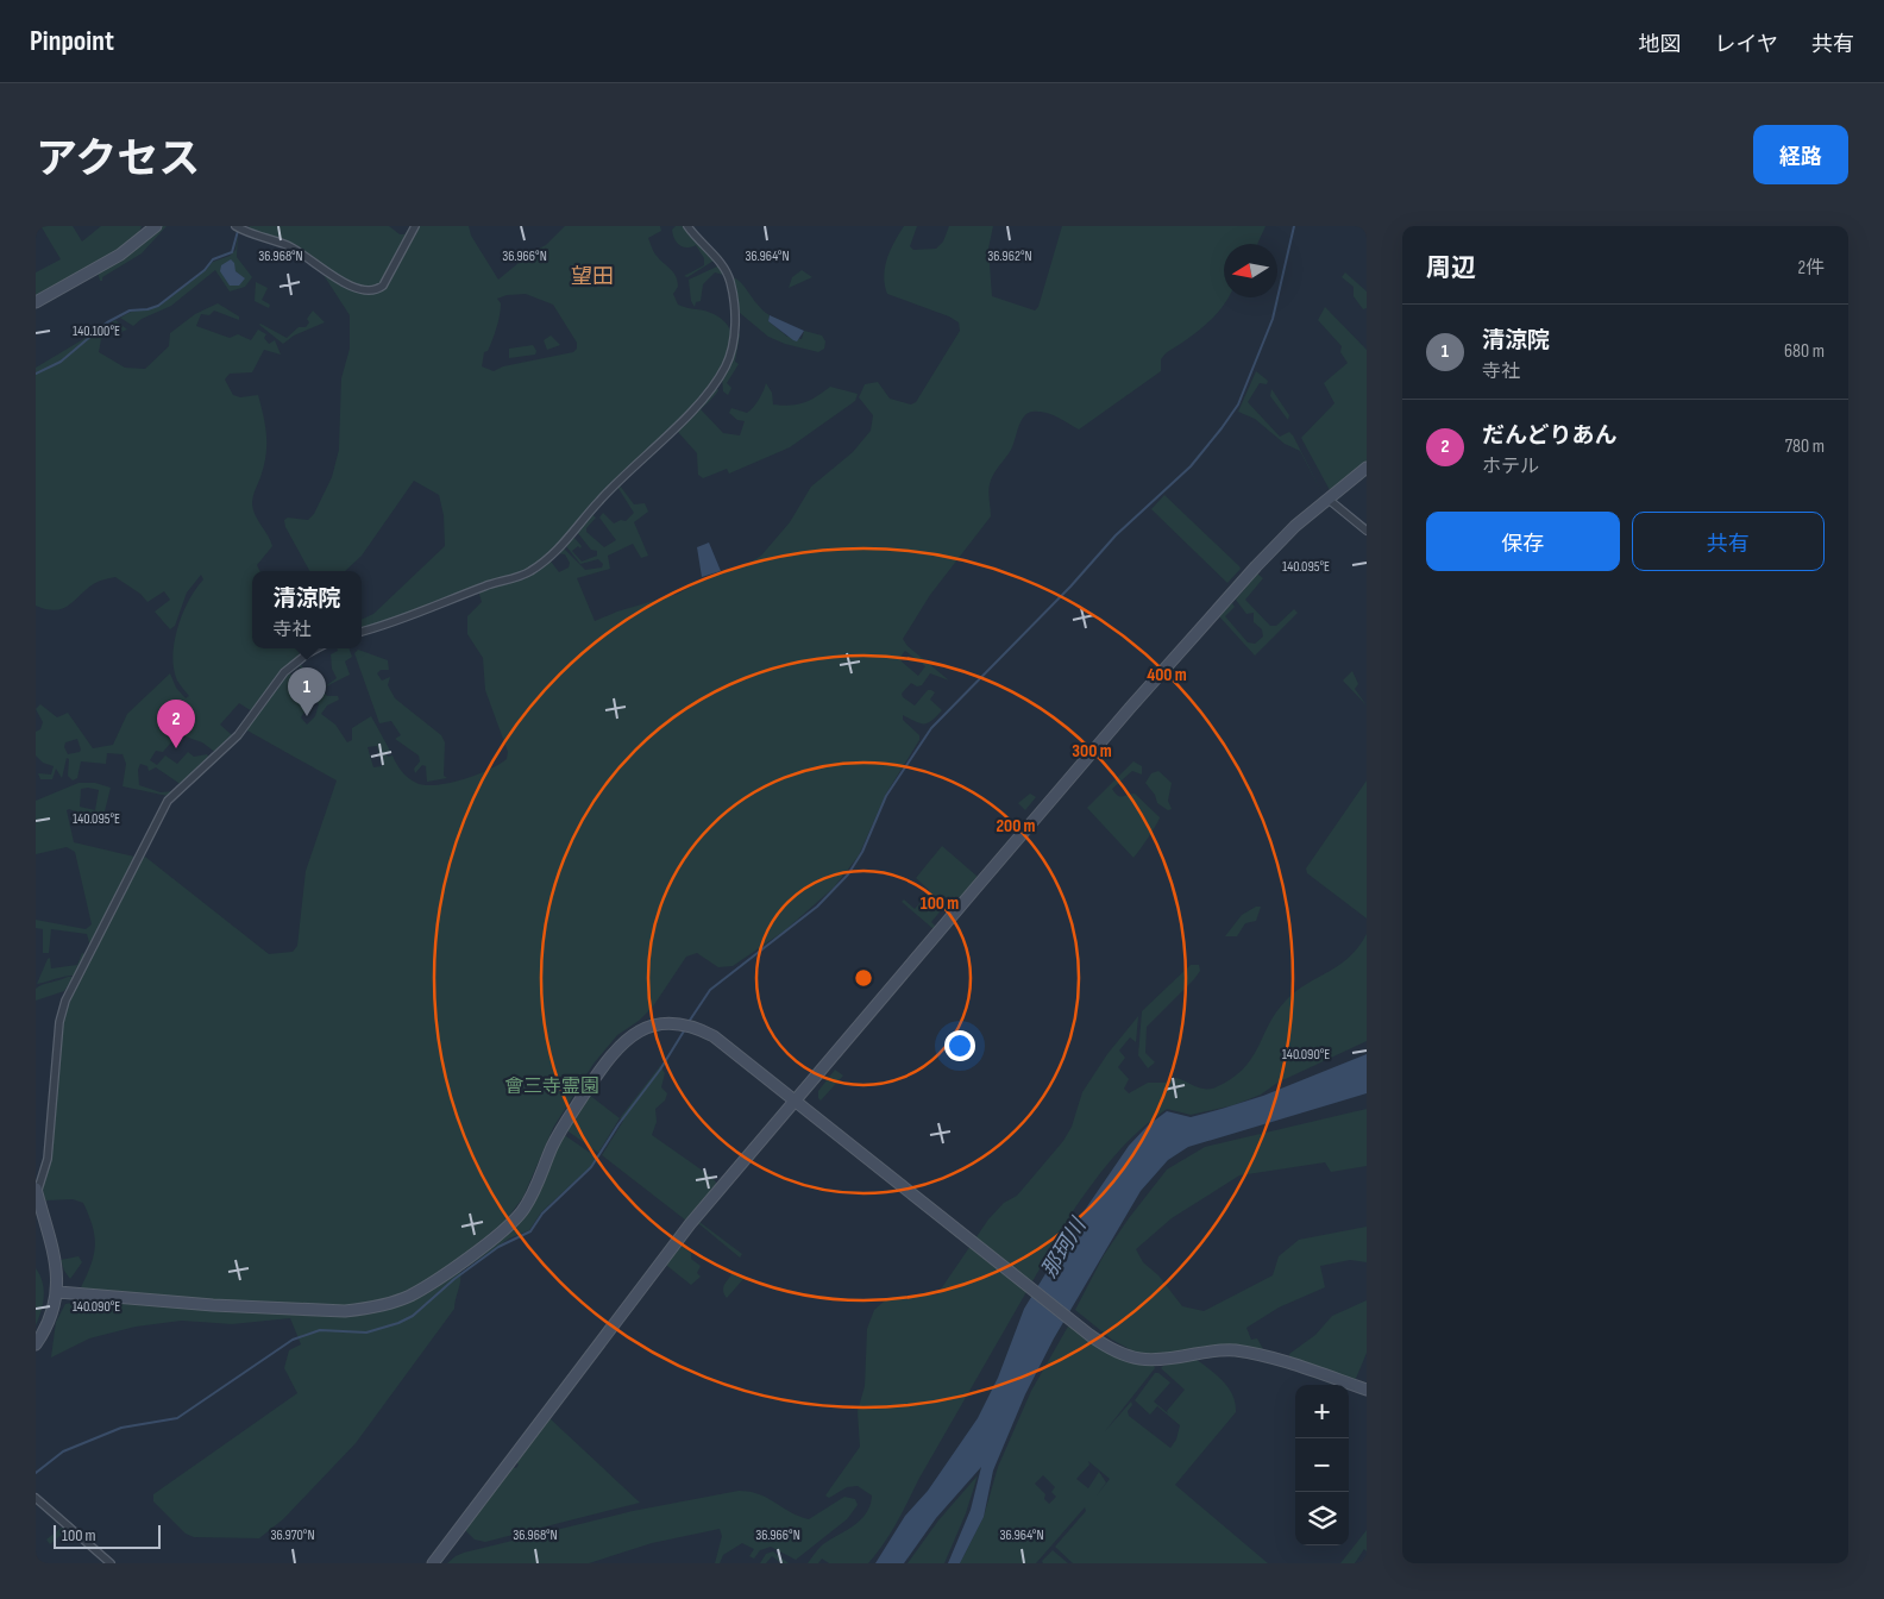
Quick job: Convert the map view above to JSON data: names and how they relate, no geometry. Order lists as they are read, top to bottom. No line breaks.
{"districts":["望田"],"water":["那珂川"],"parks":["會三寺霊園"],"scale_bar":"100 m","north":"left","page":{"header":"Pinpoint","nav":["地図","レイヤ","共有"],"title":"アクセス","buttons":["経路",["保存","共有"]],"heading":["周辺","2件"],"list":[{"mark":"1","name":"清涼院","note":"寺社","value":"680 m"},{"mark":"2","name":"だんどりあん","note":"ホテル","value":"780 m"}],"popup":["清涼院","寺社"],"pins":["1","2"],"map_buttons":["+","−"],"scale":"100 m"},"coordinates":["36.968°N","36.966°N","36.964°N","36.962°N","140.100°E","140.095°E","140.090°E","36.970°N"],"rings":["400 m","300 m","200 m","100 m"]}
